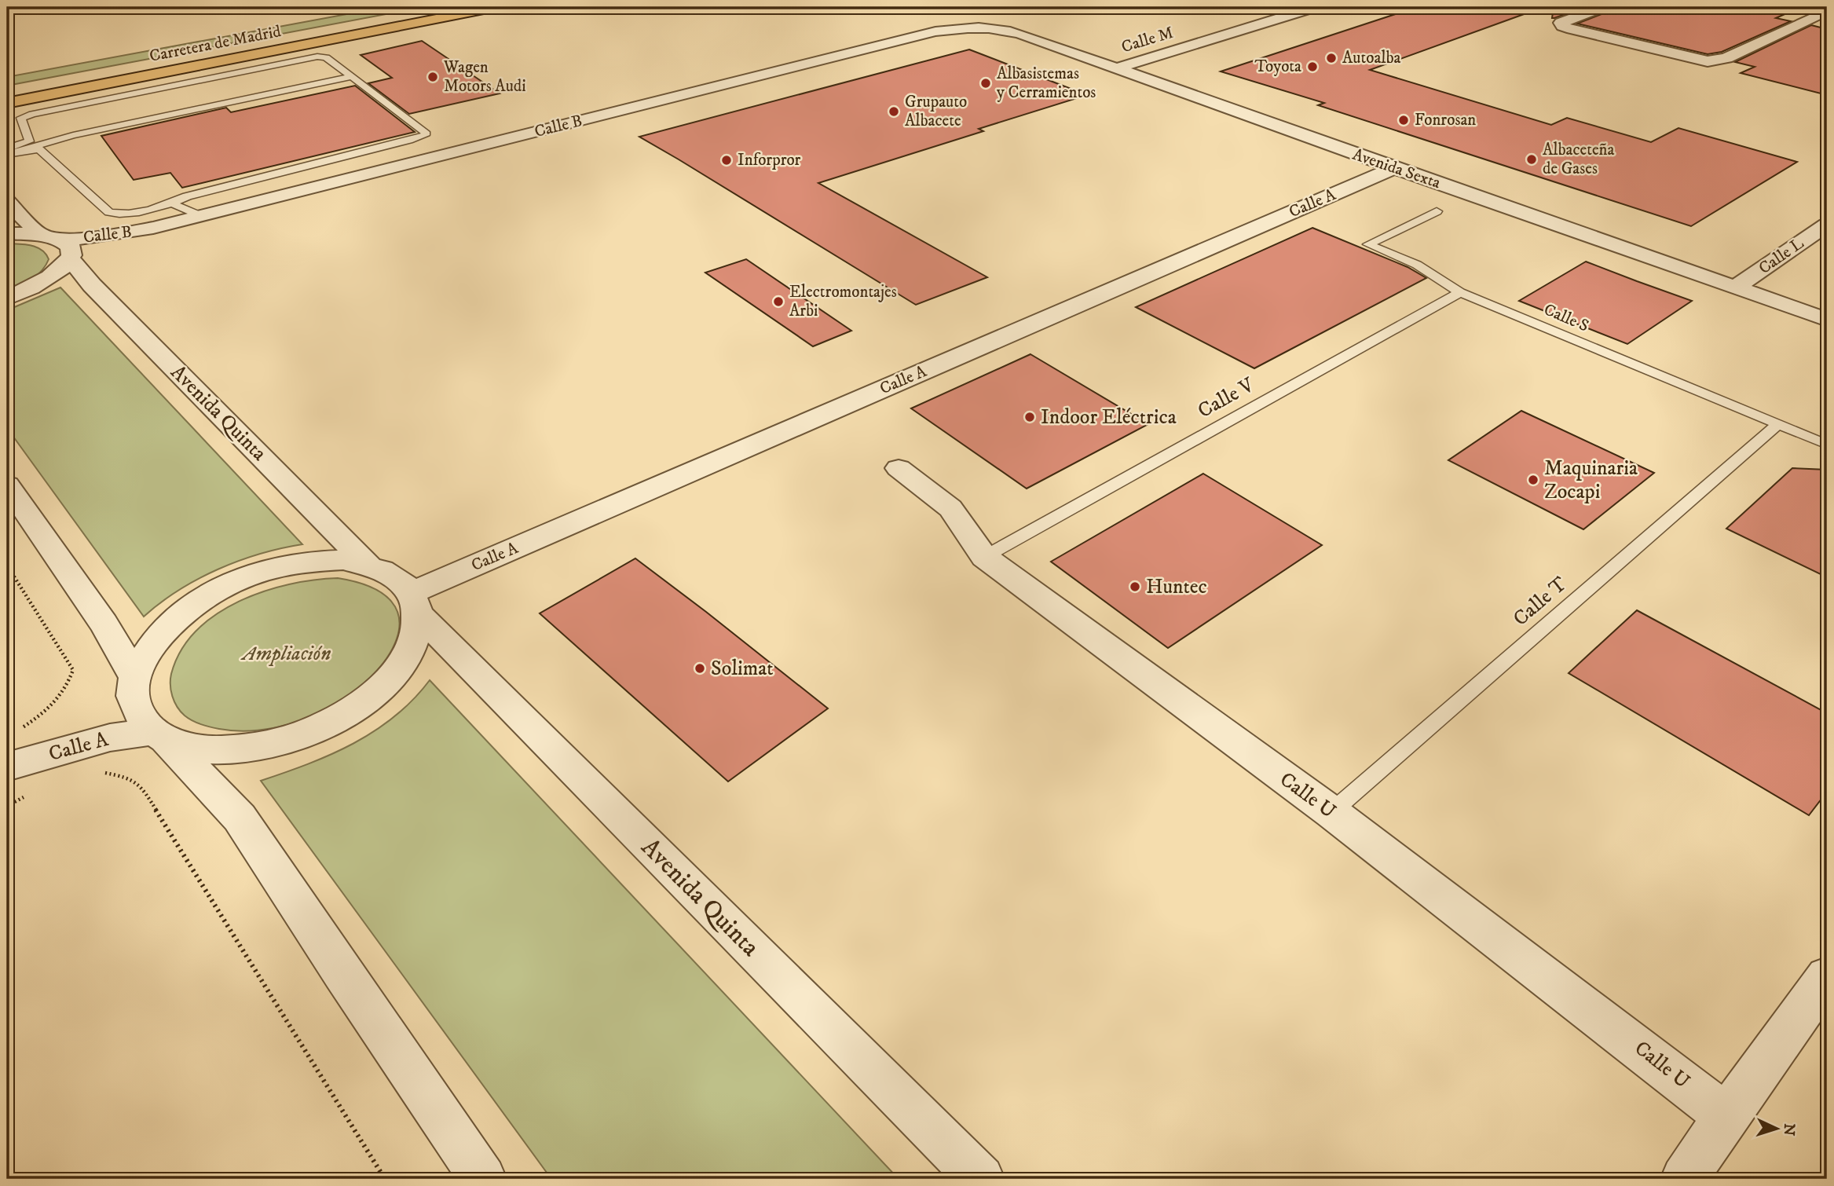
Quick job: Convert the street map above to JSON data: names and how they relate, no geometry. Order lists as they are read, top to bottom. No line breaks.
{"streets":{"main road":["Carretera de Madrid"],"street":["Calle M","Calle B","Avenida Sexta","Calle A","Calle L","Avenida Quinta","Calle U"],"lane":["Calle S","Calle V","Calle T"]},"crossings":[["Calle M","Avenida Sexta"],["Calle B","Avenida Sexta"],["Calle B","Avenida Quinta"],["Avenida Sexta","Calle A"],["Avenida Sexta","Calle L"],["Calle A","Avenida Quinta"],["Calle S","Calle V"],["Calle S","Calle T"],["Calle V","Calle U"],["Calle T","Calle U"]],"parks":["Ampliación"],"places":["Autoalba","Toyota","Wagen Motors Audi","Albasistemas y Cerramientos","Grupauto Albacete","Fonrosan","Albaceteña de Gases","Inforpror","Electromontajes Arbi","Indoor Eléctrica","Maquinaria Zocapi","Huntec","Solimat"],"north":"right"}
